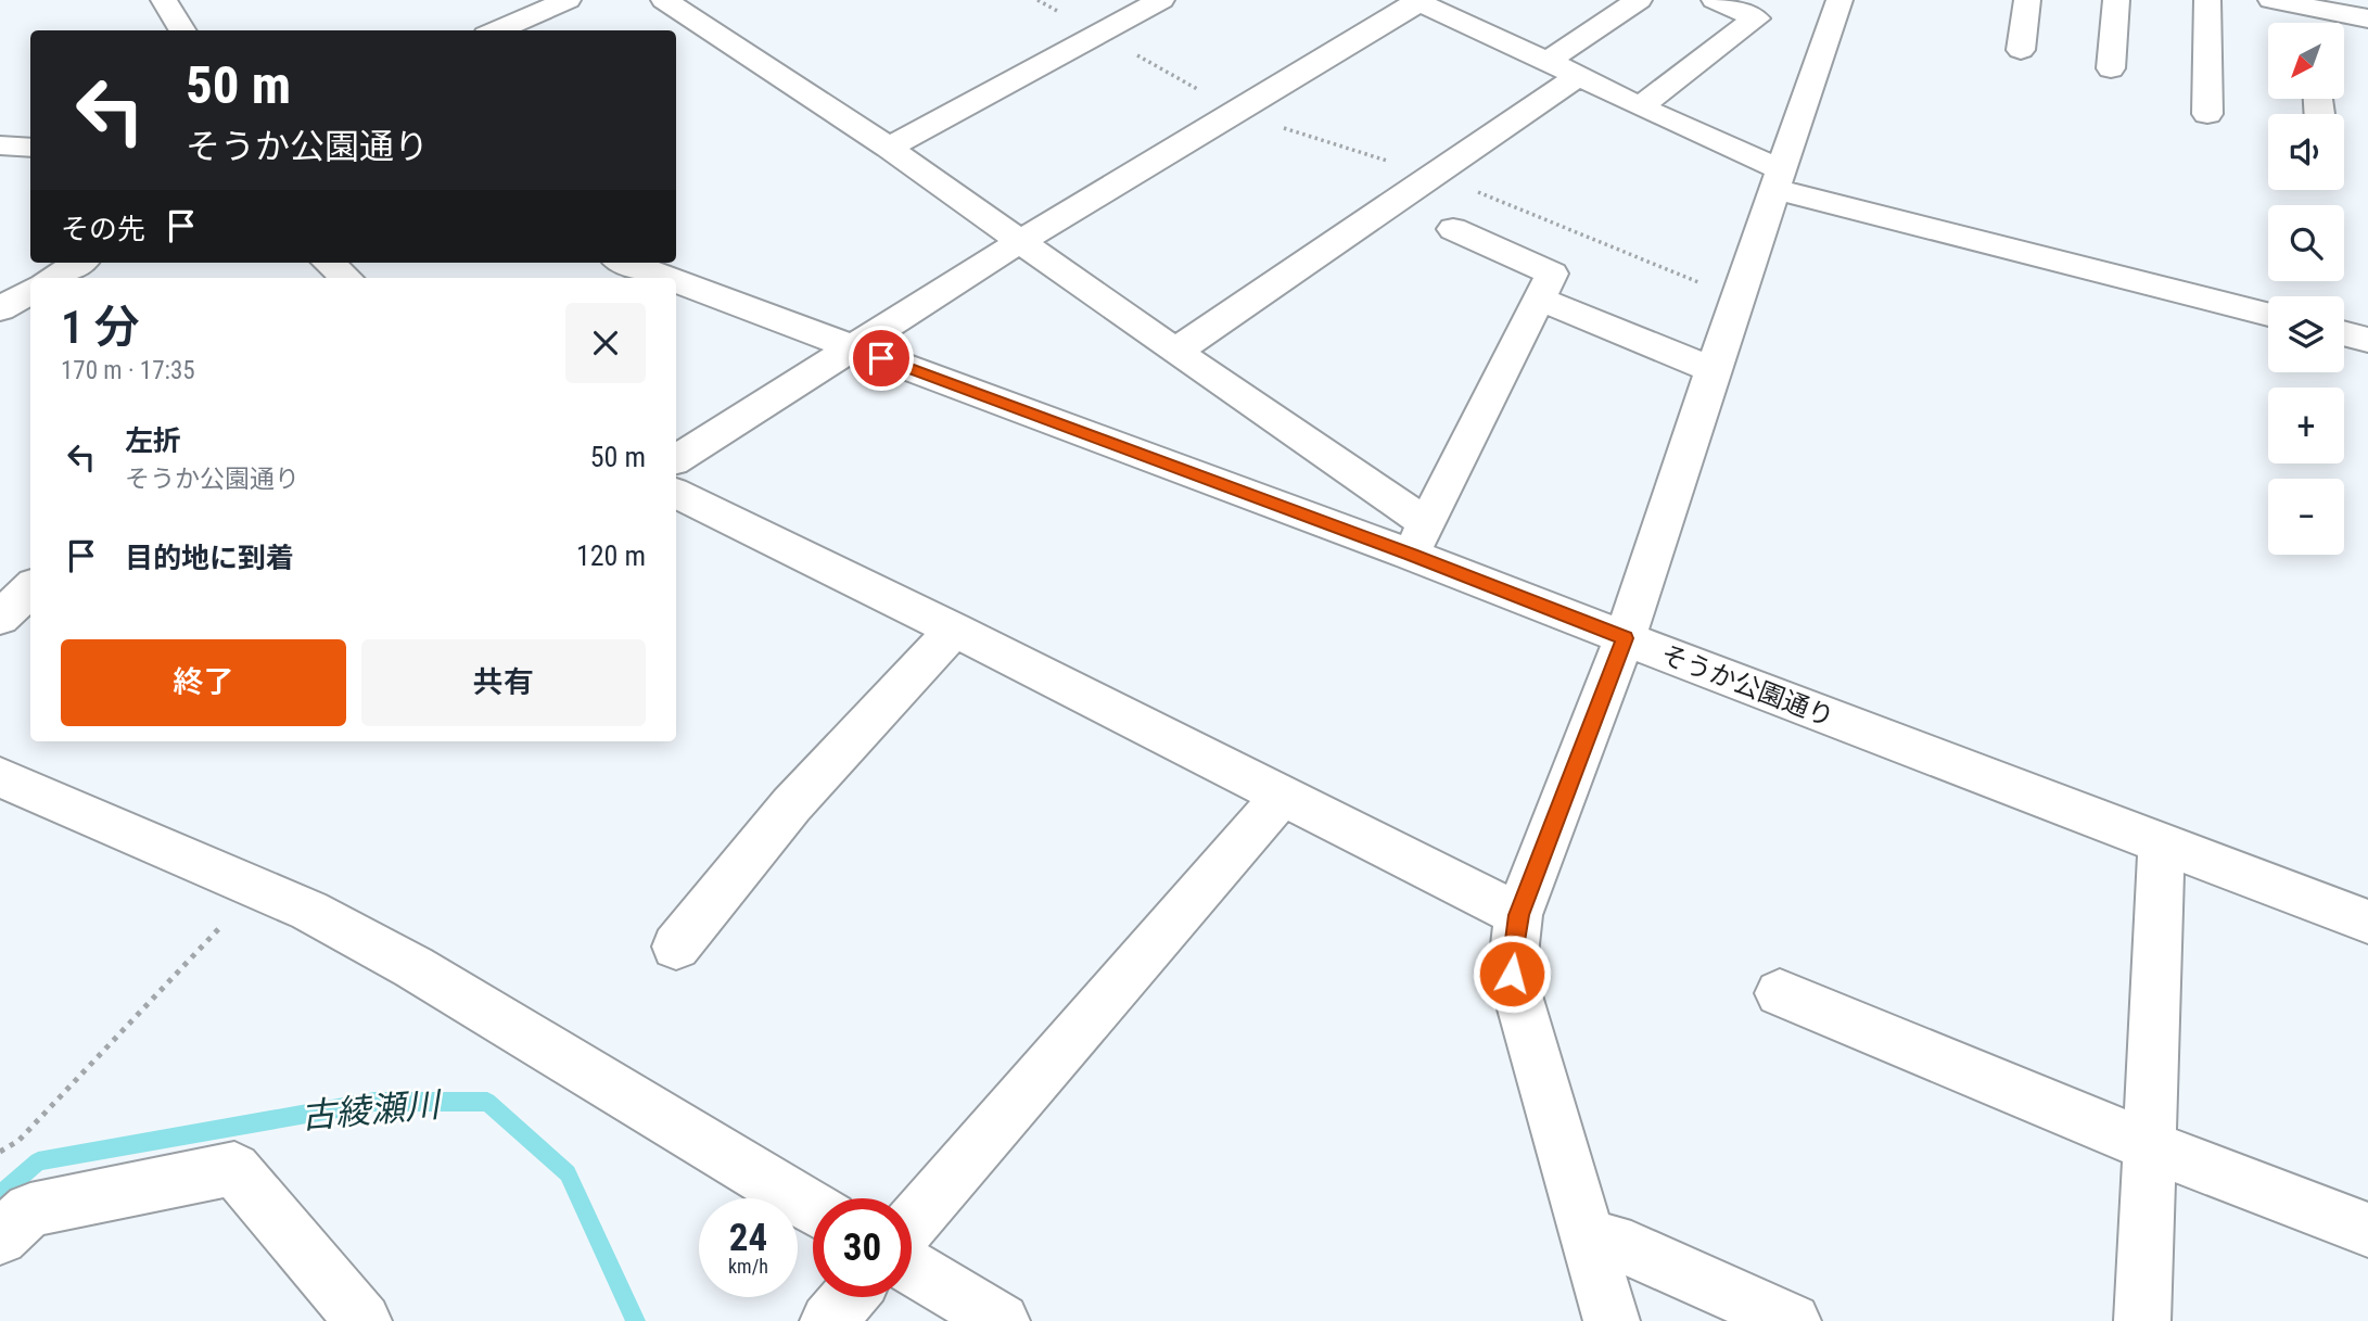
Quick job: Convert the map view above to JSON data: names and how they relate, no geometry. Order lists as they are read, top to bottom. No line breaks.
{"streets":{"street":["そうか公園通り"]},"water":["古綾瀬川"],"north":"bottom left","page":{"map_buttons":["+","−"],"turn":["50 m","そうか公園通り"],"then":"その先","heading":["1 分","170 m · 17:35"],"list":[{"name":"左折","note":"そうか公園通り","value":"50 m"},{"name":"目的地に到着","value":"120 m"}],"buttons":["終了","共有"],"speed":"24 km/h","limit":"30"}}
